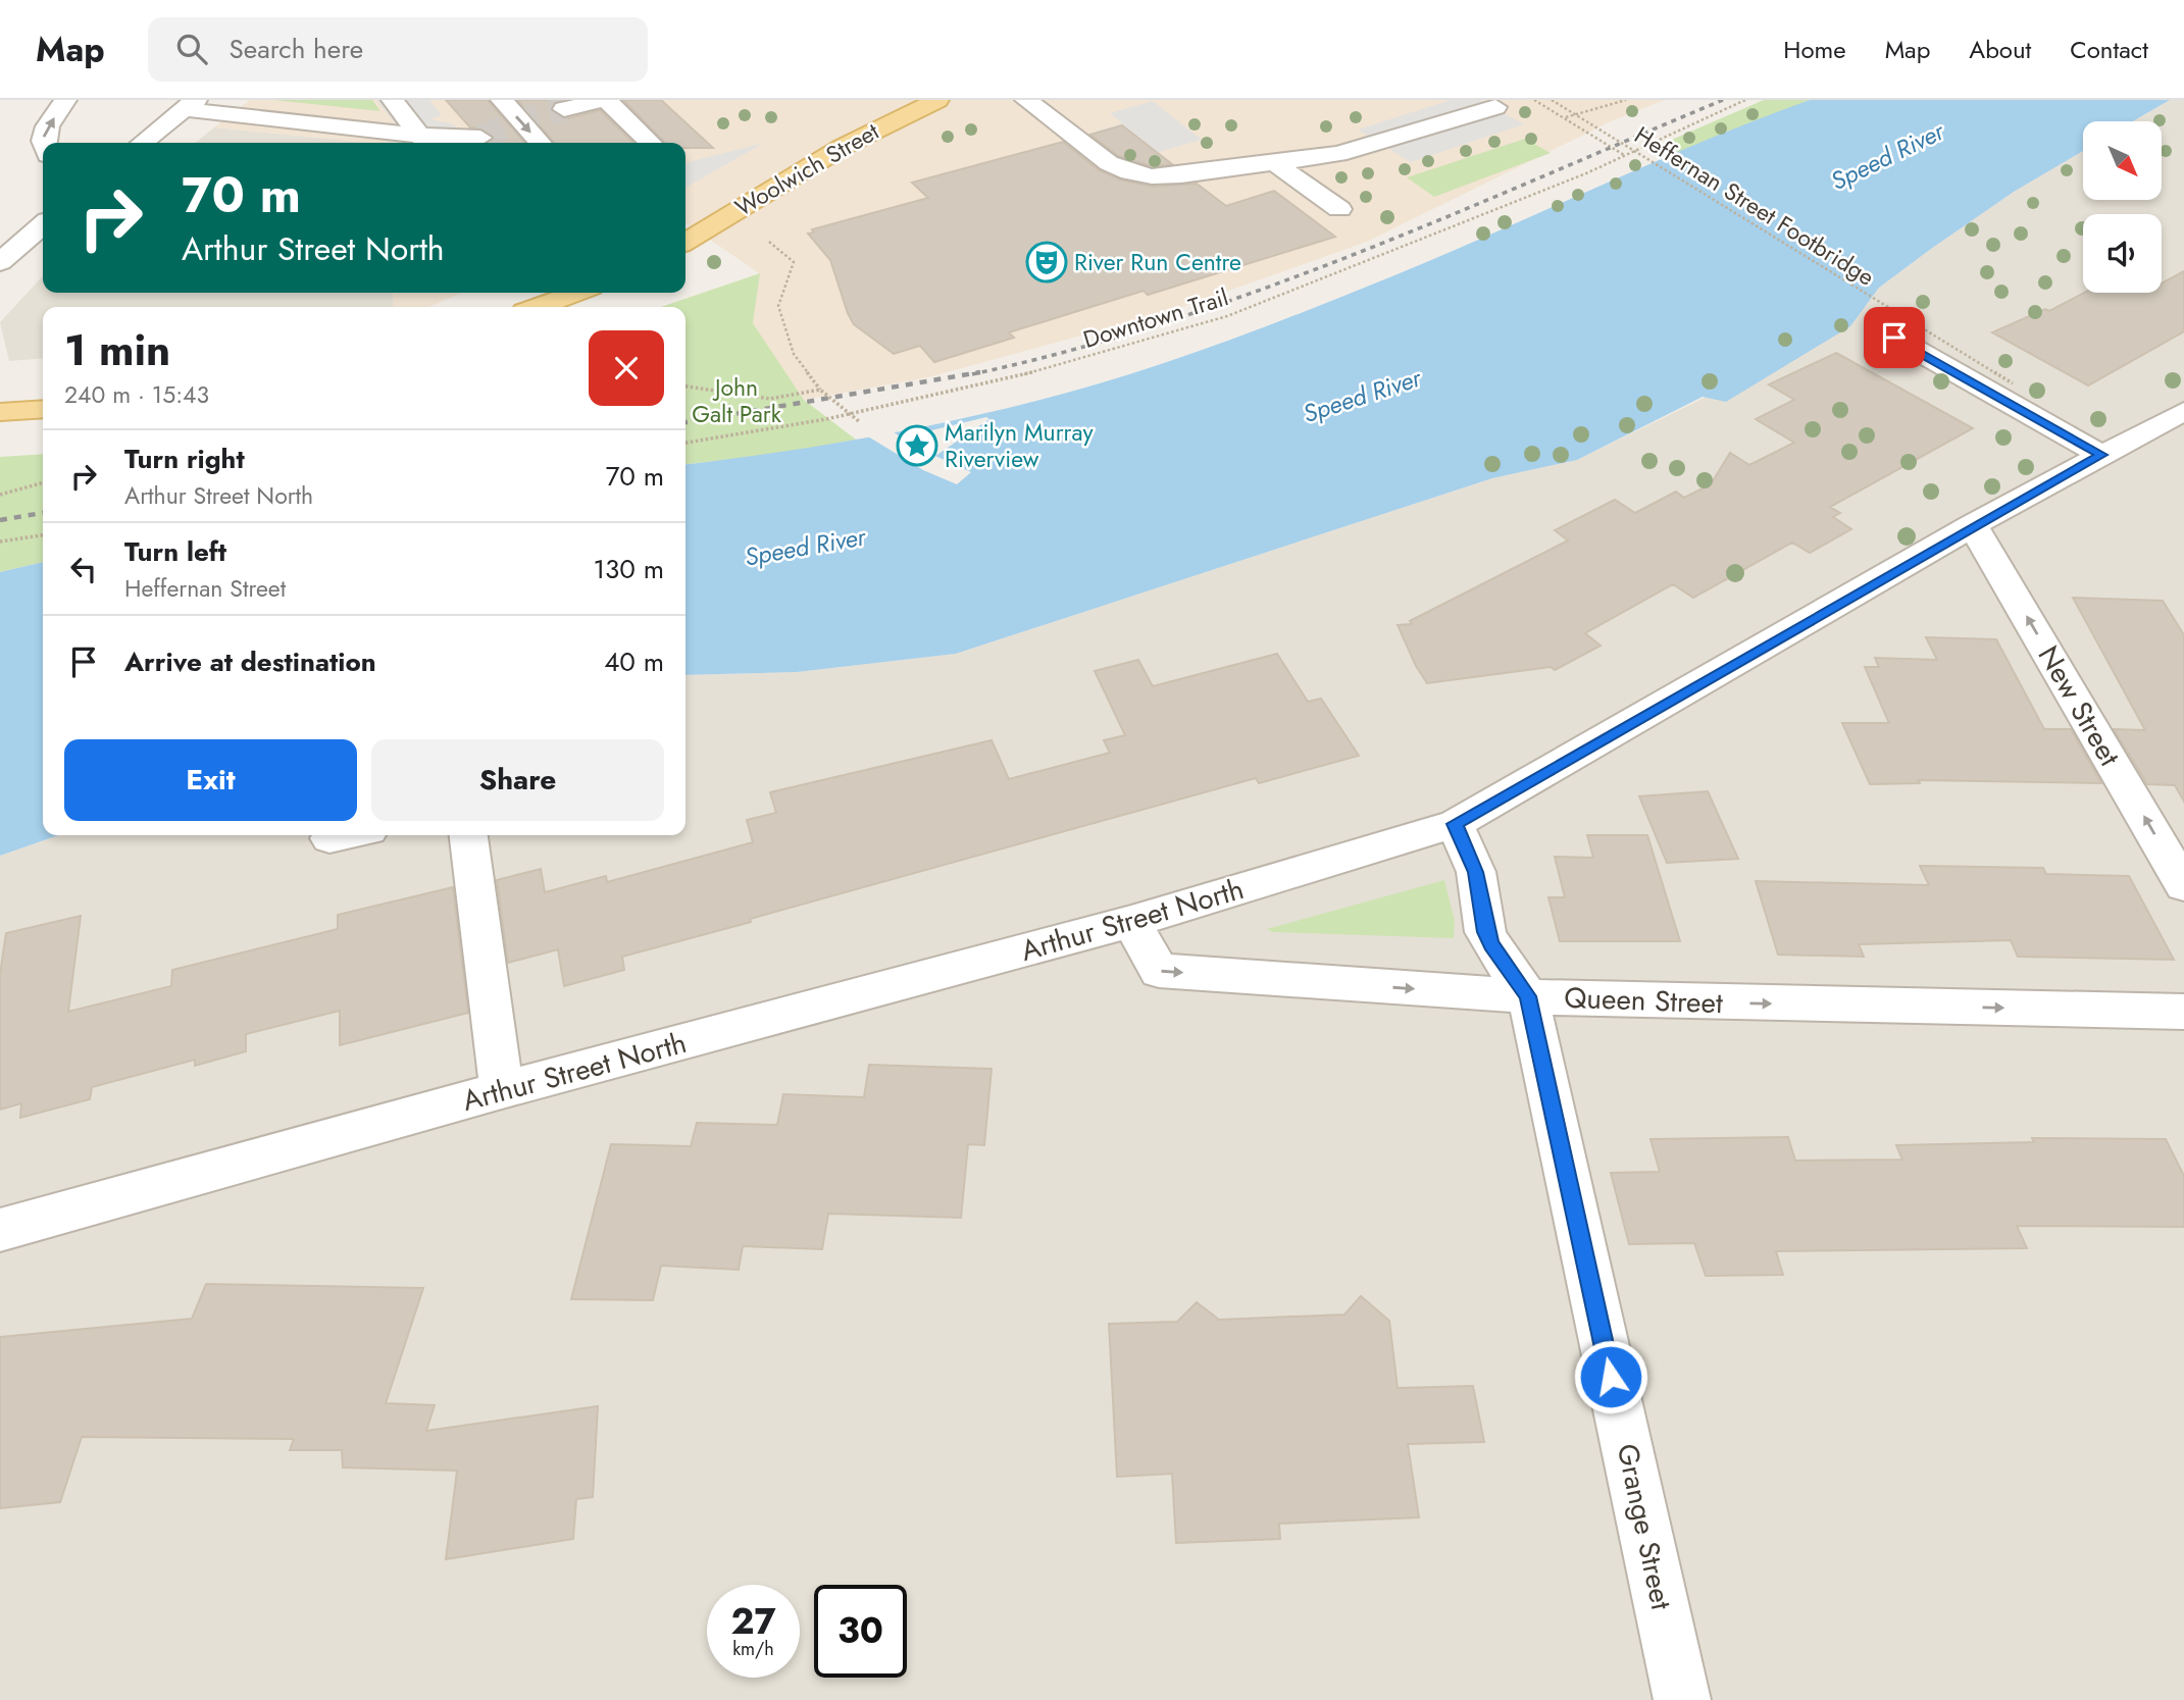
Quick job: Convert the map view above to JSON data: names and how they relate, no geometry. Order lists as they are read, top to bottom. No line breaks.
{"streets":{"main road":["Woolwich Street"],"street":["New Street","Arthur Street North","Queen Street","Grange Street"],"path":["Heffernan Street Footbridge","Downtown Trail"]},"crossings":[["New Street","Arthur Street North"],["Arthur Street North","Queen Street"],["Arthur Street North","Grange Street"],["Queen Street","Grange Street"]],"one_way":["New Street","Queen Street"],"water":["Speed River"],"parks":["John Galt Park"],"places":{"theatre":["River Run Centre"],"place":["Marilyn Murray Riverview"]},"north":"bottom right","page":{"header":"Map","search":"Search here","nav":["Home","Map","About","Contact"],"turn":["70 m","Arthur Street North"],"heading":["1 min","240 m · 15:43"],"list":[{"name":"Turn right","note":"Arthur Street North","value":"70 m"},{"name":"Turn left","note":"Heffernan Street","value":"130 m"},{"name":"Arrive at destination","value":"40 m"}],"buttons":["Exit","Share"],"speed":"27 km/h","limit":"30"}}
